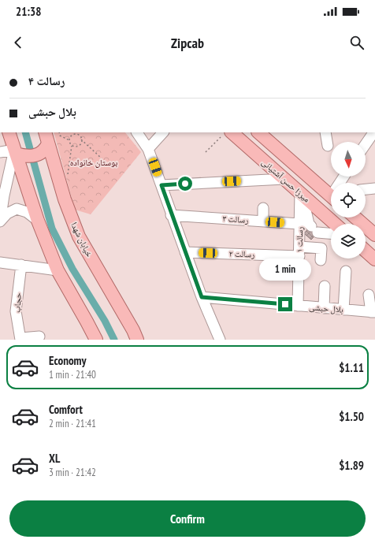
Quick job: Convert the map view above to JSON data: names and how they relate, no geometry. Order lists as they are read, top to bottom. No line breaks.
{"streets":{"main road":["میرزا حسن آشتیانی","خیابان شهدا"],"street":["رسالت ۳","رسالت ۱","رسالت ۲","حجاب","بلال حبشی"]},"crossings":[["میرزا حسن آشتیانی","رسالت ۱"],["رسالت ۳","رسالت ۱"],["رسالت ۱","رسالت ۲"],["رسالت ۱","بلال حبشی"]],"parks":["بوستان خانواده"],"north":"bottom","page":{"status":"21:38","header":"Zipcab","banner":["رسالت ۴","بلال حبشی"],"bubble":"1 min","list":[{"name":"Economy","note":"1 min · 21:40","value":"$1.11"},{"name":"Comfort","note":"2 min · 21:41","value":"$1.50"},{"name":"XL","note":"3 min · 21:42","value":"$1.89"}],"buttons":"Confirm"}}
